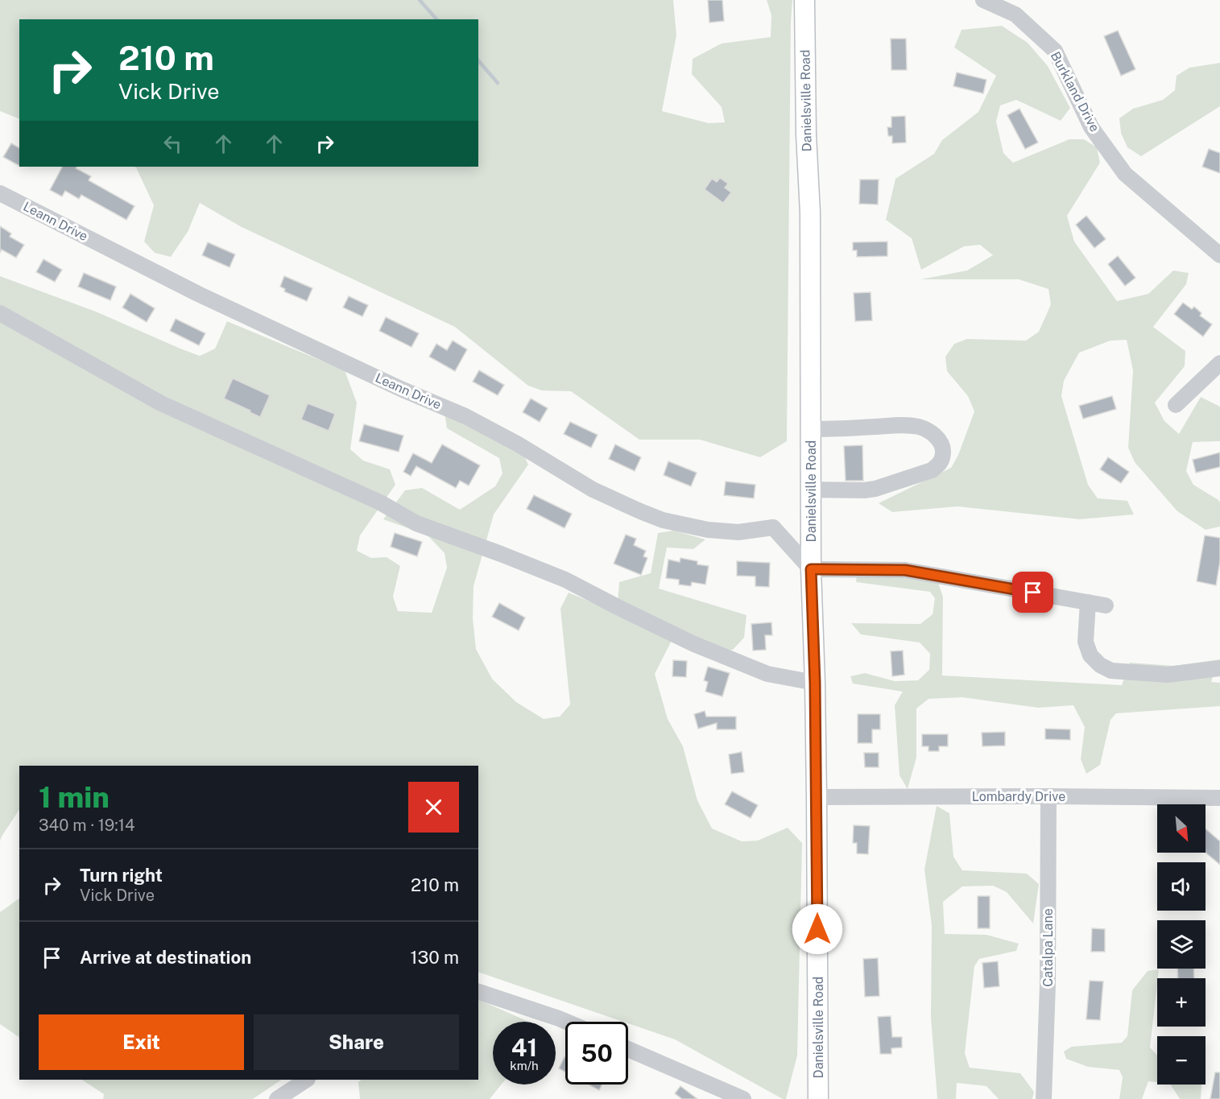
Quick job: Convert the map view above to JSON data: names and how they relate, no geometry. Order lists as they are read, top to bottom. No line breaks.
{"streets":{"main road":["Danielsville Road"],"street":["Burkland Drive","Leann Drive","Lombardy Drive","Catalpa Lane"]},"crossings":[["Danielsville Road","Leann Drive"],["Danielsville Road","Lombardy Drive"],["Lombardy Drive","Catalpa Lane"]],"north":"bottom right","page":{"turn":["210 m","Vick Drive"],"heading":["1 min","340 m · 19:14"],"map_buttons":["+","−"],"list":[{"name":"Turn right","note":"Vick Drive","value":"210 m"},{"name":"Arrive at destination","value":"130 m"}],"buttons":["Exit","Share"],"speed":"41 km/h","limit":"50"}}
